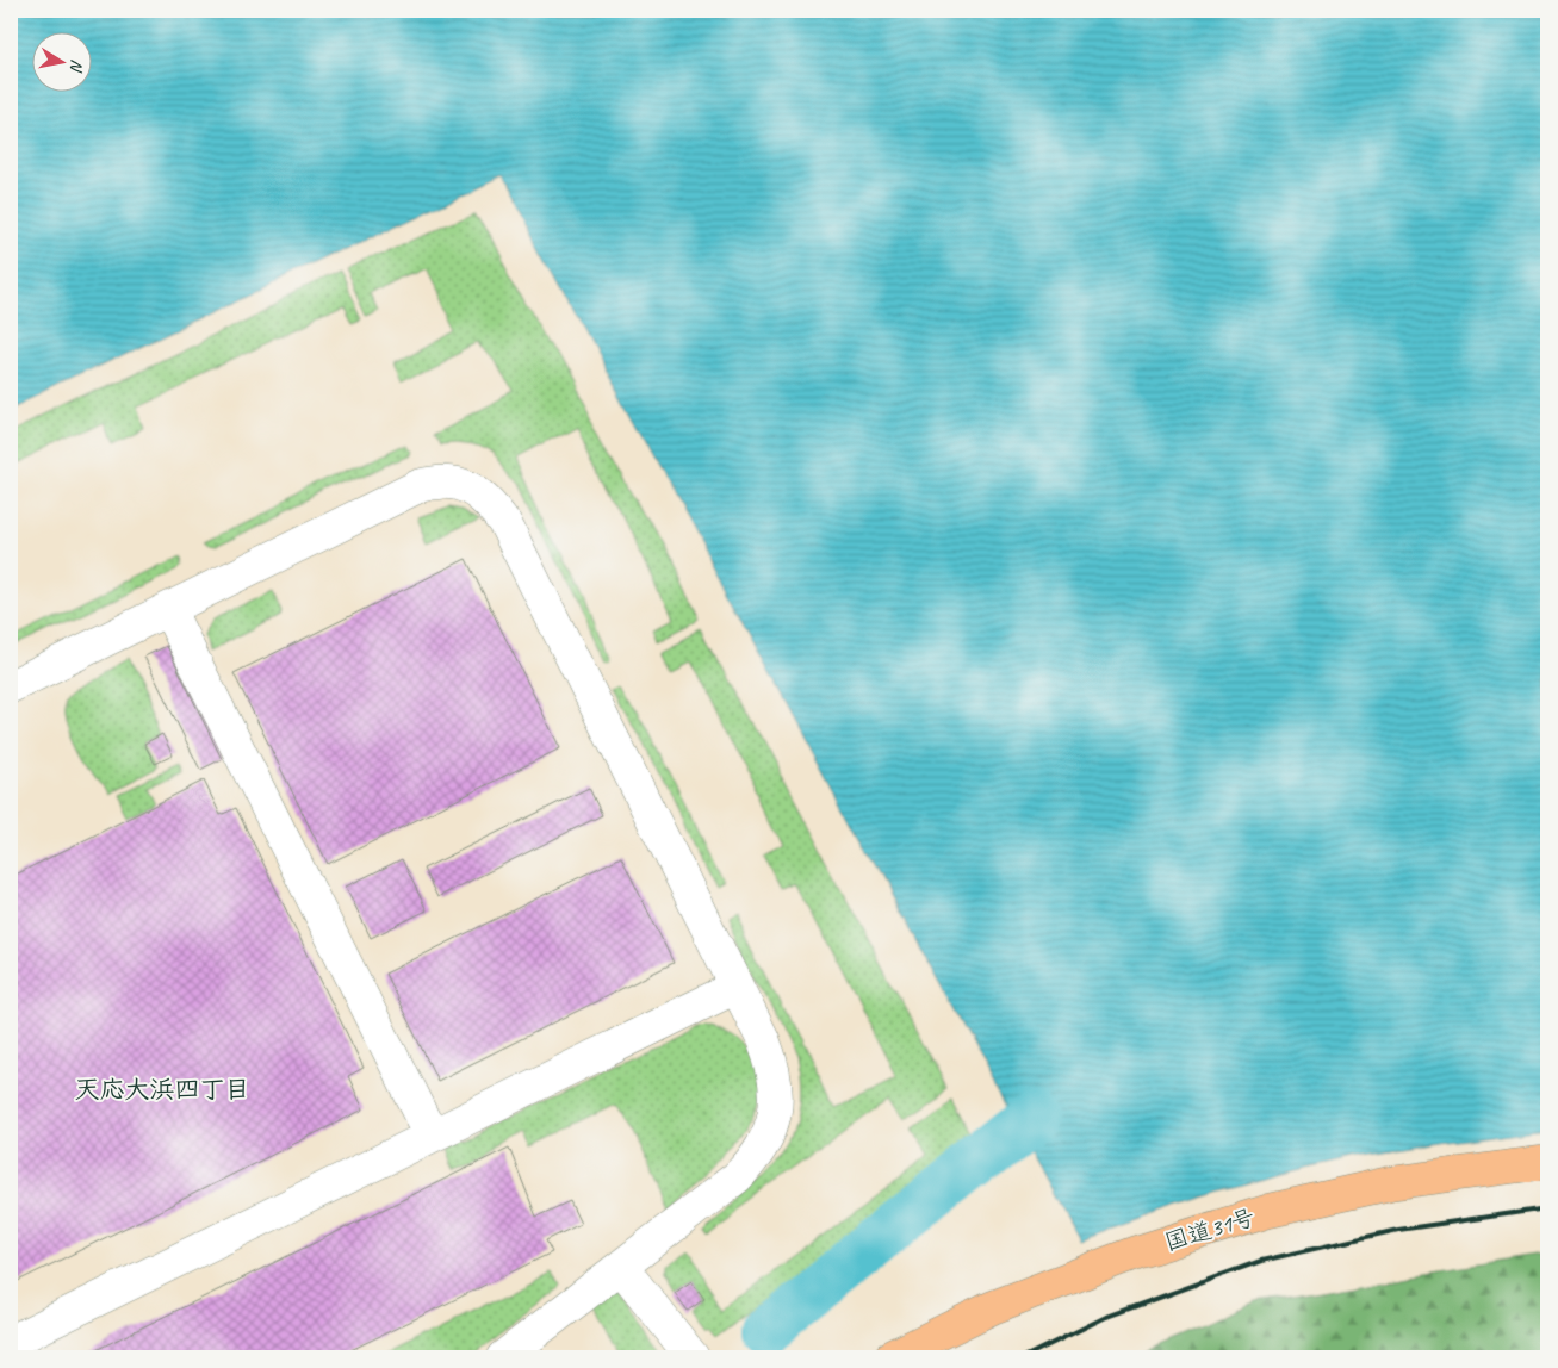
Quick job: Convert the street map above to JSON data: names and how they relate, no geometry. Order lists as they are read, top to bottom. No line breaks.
{"streets":{"highway":["国道31号"]},"districts":["天応大浜四丁目"],"north":"right"}
